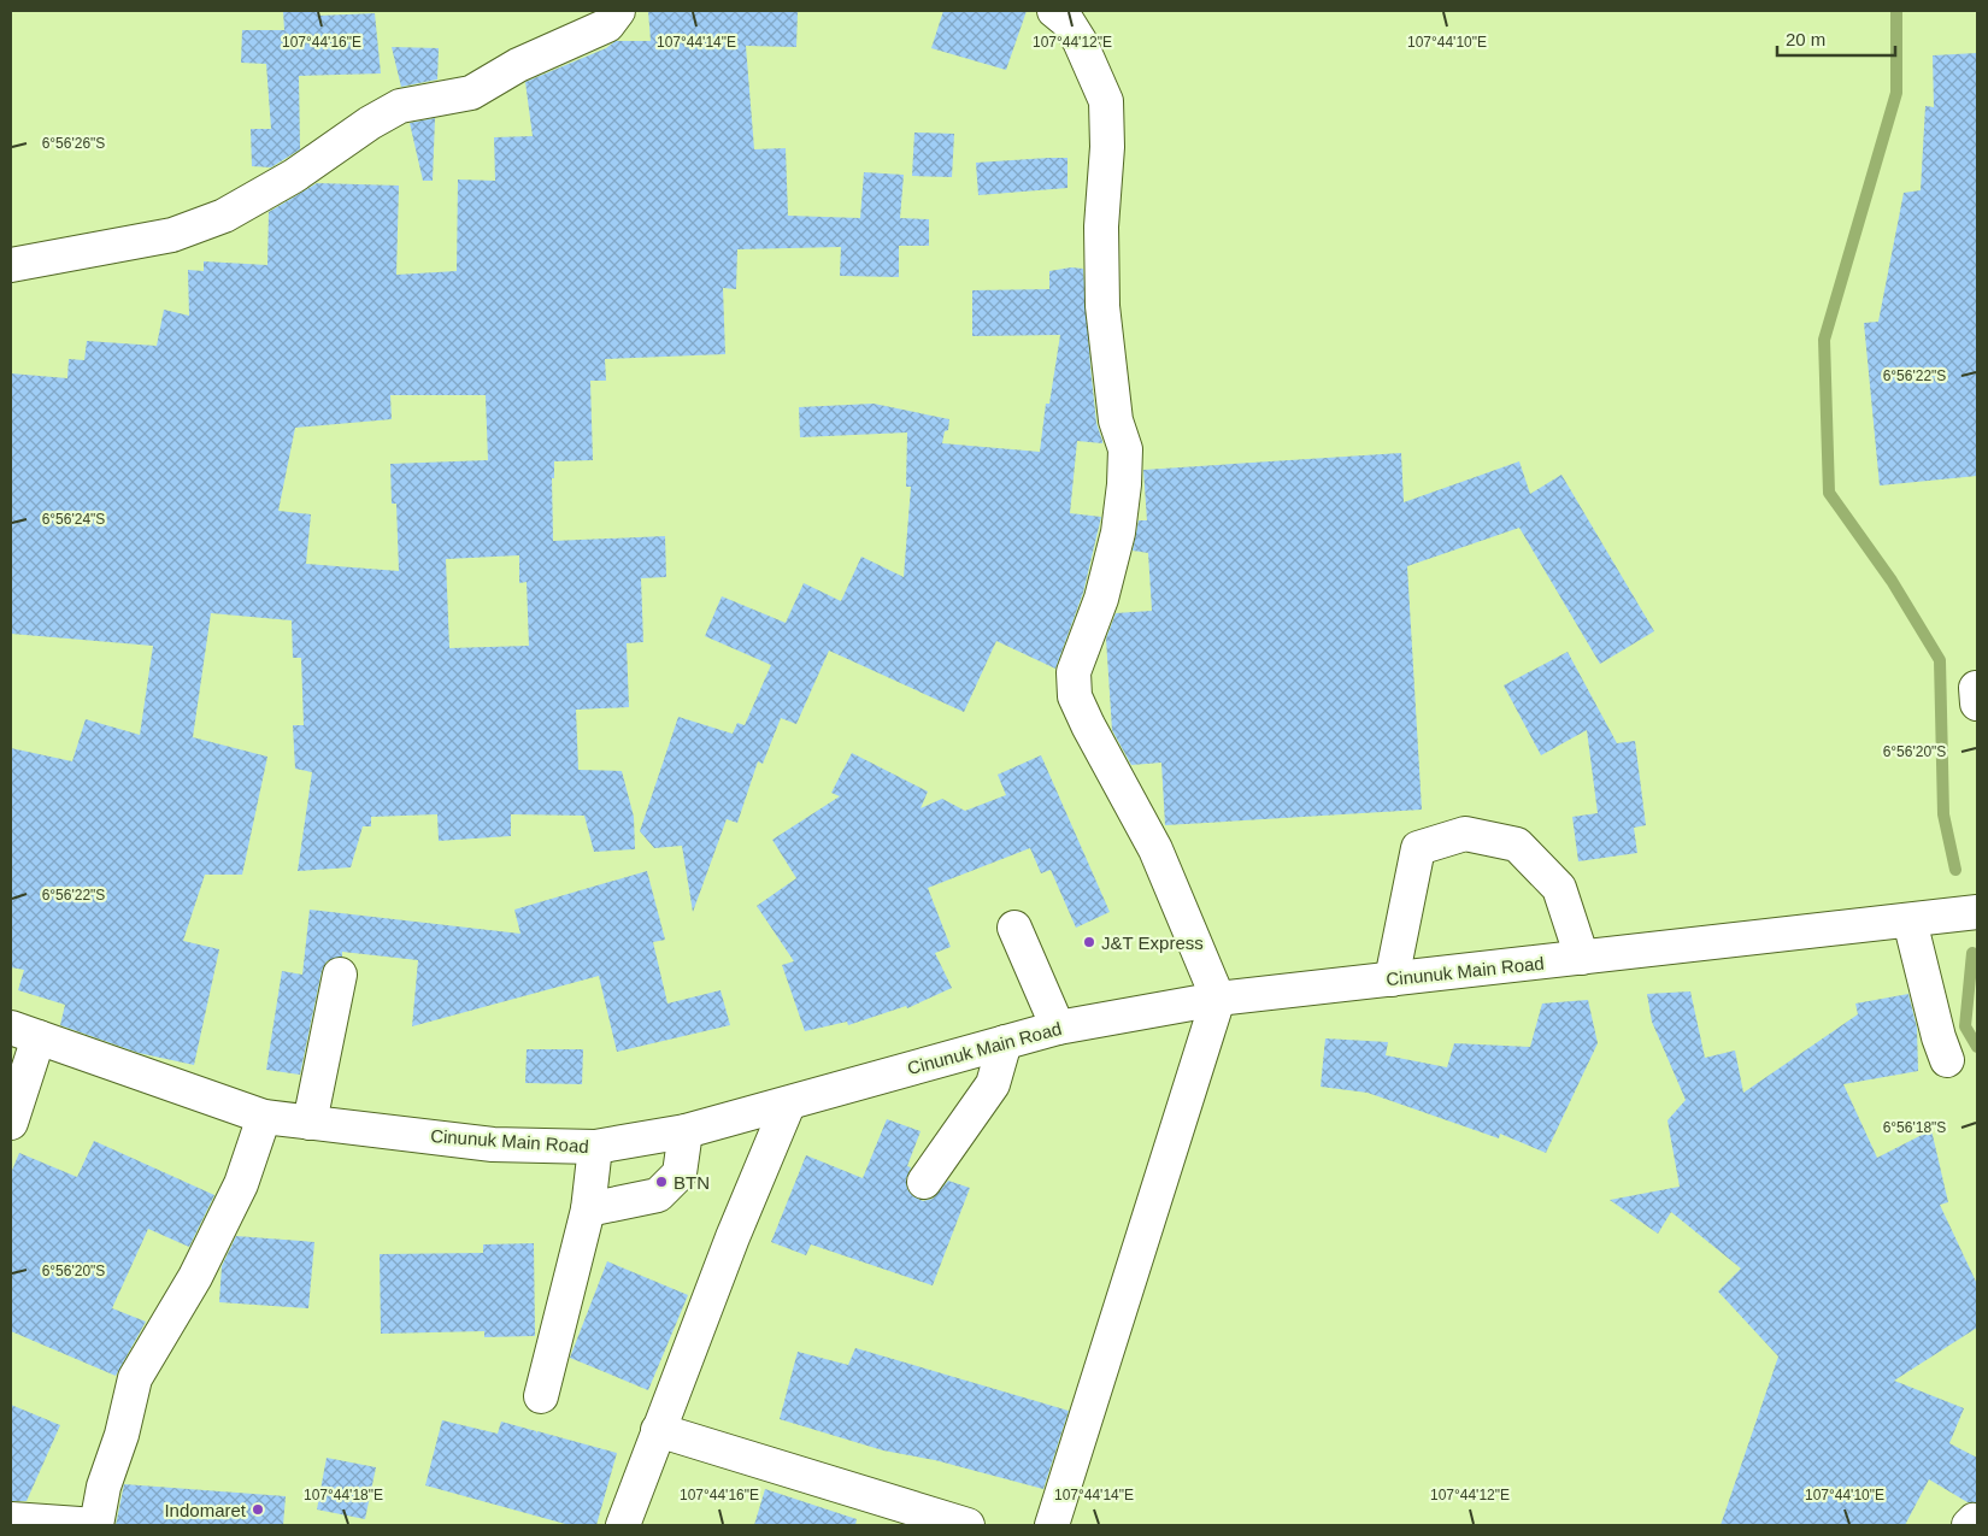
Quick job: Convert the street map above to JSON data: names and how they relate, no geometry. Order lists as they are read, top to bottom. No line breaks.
{"streets":{"main road":["Cinunuk Main Road"]},"places":["J&T Express","BTN","Indomaret"],"scale_bar":"20 m","coordinates":["107°44'16\"E","107°44'14\"E","107°44'12\"E","107°44'10\"E","6°56'26\"S","6°56'22\"S","6°56'24\"S","6°56'20\"S","6°56'18\"S","107°44'18\"E"]}
